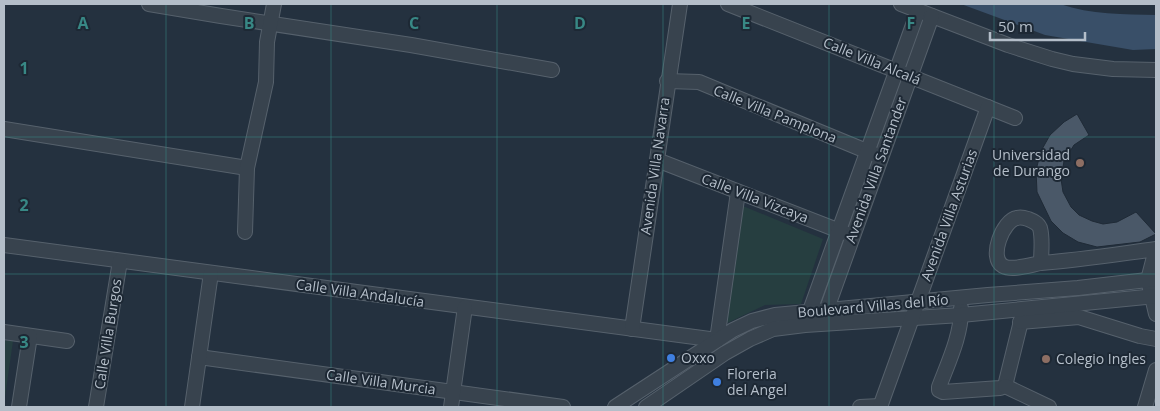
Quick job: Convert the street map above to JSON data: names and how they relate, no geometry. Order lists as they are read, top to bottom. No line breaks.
{"streets":{"street":["Calle Villa Alcalá","Calle Villa Pamplona","Avenida Villa Navarra","Avenida Villa Santander","Calle Villa Vizcaya","Avenida Villa Asturias","Calle Villa Andalucía","Boulevard Villas del Río","Calle Villa Burgos","Calle Villa Murcia"]},"crossings":[["Calle Villa Alcalá","Avenida Villa Santander"],["Calle Villa Alcalá","Avenida Villa Asturias"],["Calle Villa Pamplona","Avenida Villa Navarra"],["Calle Villa Pamplona","Avenida Villa Santander"],["Avenida Villa Navarra","Calle Villa Vizcaya"],["Avenida Villa Navarra","Calle Villa Andalucía"],["Avenida Villa Santander","Calle Villa Vizcaya"],["Avenida Villa Santander","Boulevard Villas del Río"],["Avenida Villa Asturias","Boulevard Villas del Río"],["Calle Villa Andalucía","Boulevard Villas del Río"],["Calle Villa Andalucía","Calle Villa Burgos"]],"places":["Universidad de Durango","Oxxo","Colegio Ingles","Floreria del Angel"],"scale_bar":"50 m","grid":{"columns":["A","B","C","D","E","F"],"rows":["1","2","3"]}}
